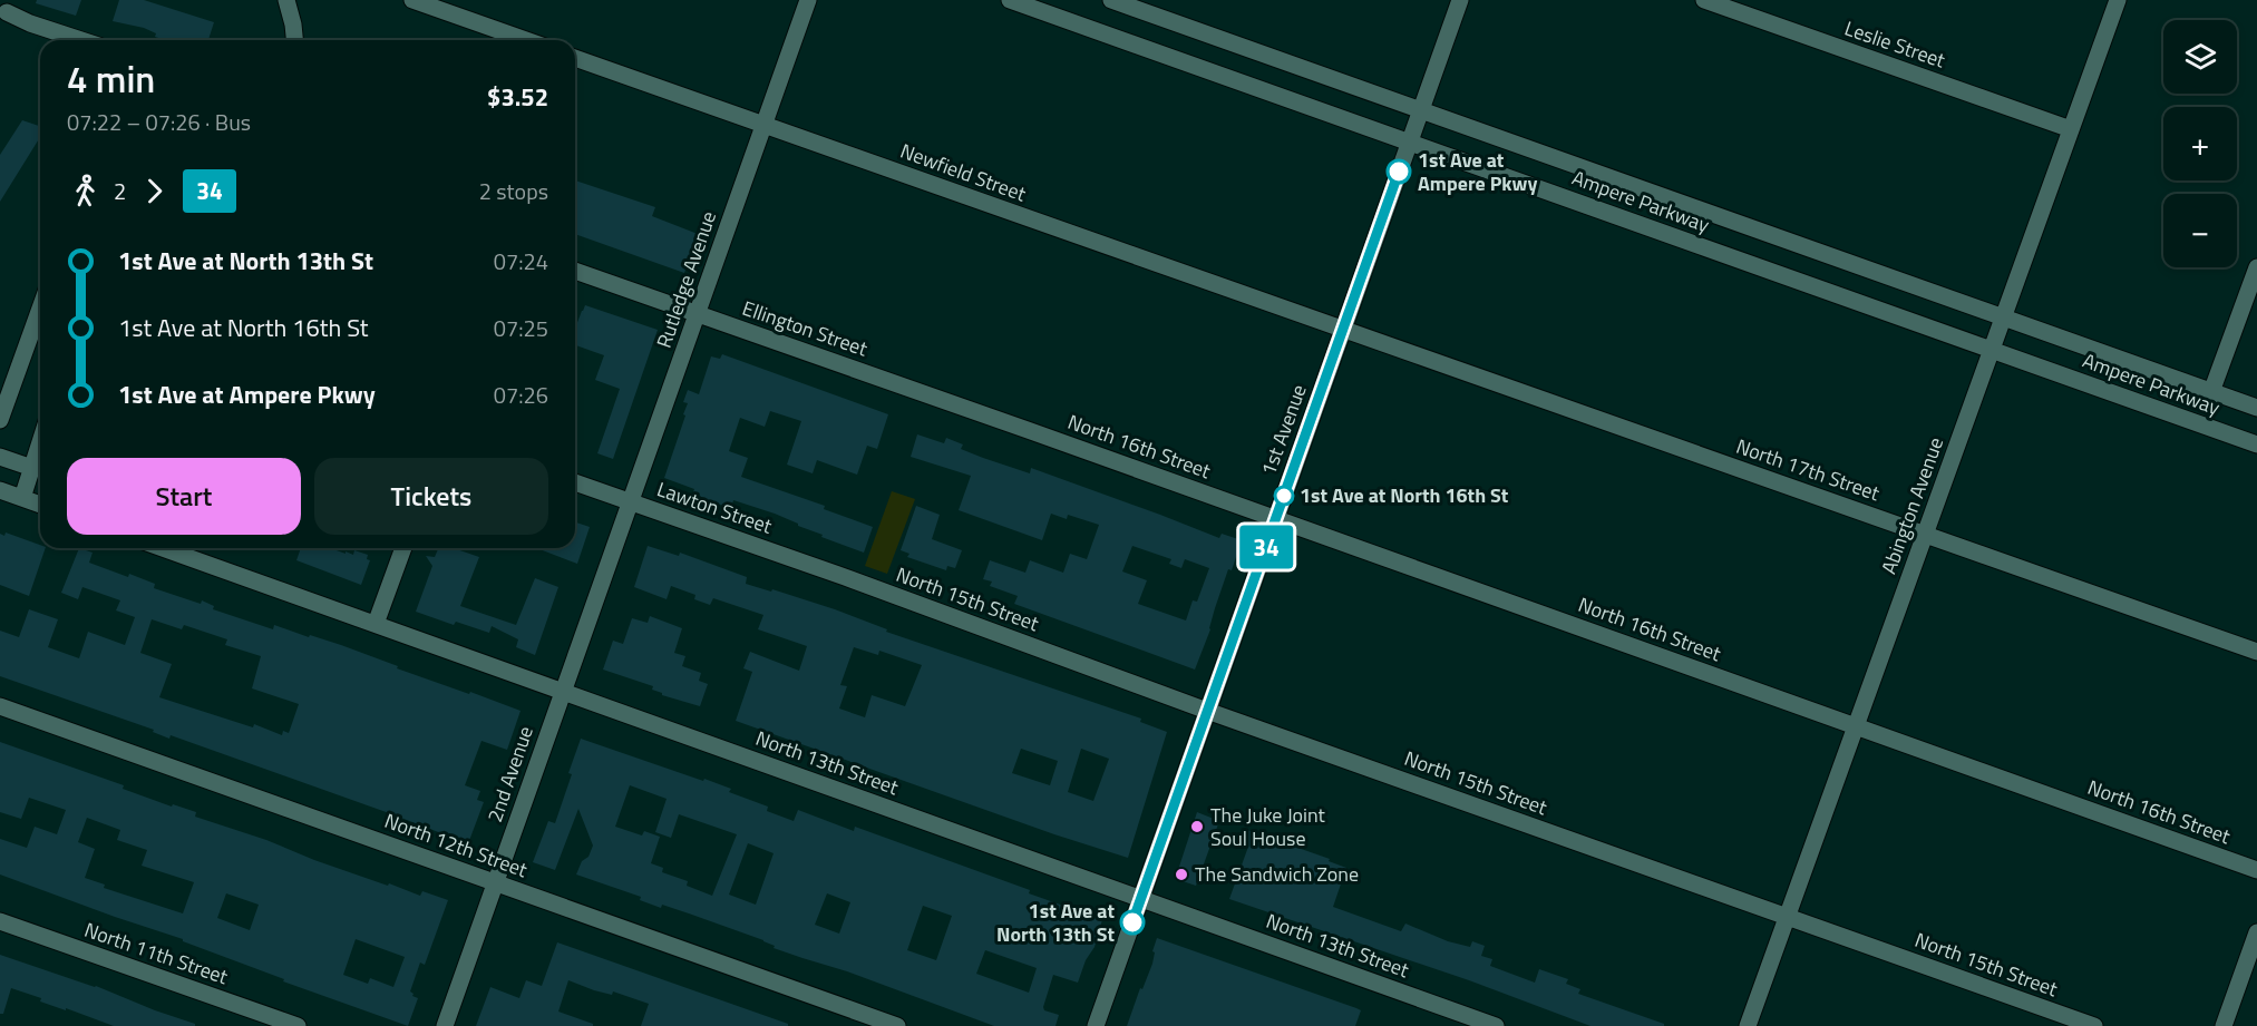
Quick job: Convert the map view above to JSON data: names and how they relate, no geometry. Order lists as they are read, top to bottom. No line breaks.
{"streets":{"street":["Leslie Street","Newfield Street","Ampere Parkway","Rutledge Avenue","Ellington Street","1st Avenue","North 16th Street","North 17th Street","Abington Avenue","Lawton Street","North 15th Street","North 13th Street","2nd Avenue","North 12th Street","North 11th Street"]},"crossings":[["Leslie Street","Abington Avenue"],["Newfield Street","Rutledge Avenue"],["Newfield Street","1st Avenue"],["Newfield Street","North 17th Street"],["Ampere Parkway","1st Avenue"],["Ampere Parkway","Abington Avenue"],["Rutledge Avenue","Ellington Street"],["Rutledge Avenue","Lawton Street"],["Rutledge Avenue","2nd Avenue"],["Ellington Street","North 16th Street"],["1st Avenue","North 16th Street"],["1st Avenue","North 17th Street"],["1st Avenue","North 15th Street"],["1st Avenue","North 13th Street"],["North 16th Street","Abington Avenue"],["North 17th Street","Abington Avenue"],["Abington Avenue","North 15th Street"],["Lawton Street","North 15th Street"],["North 13th Street","2nd Avenue"],["2nd Avenue","North 12th Street"]],"places":["1st Ave at Ampere Pkwy","1st Ave at North 16th St","The Juke Joint Soul House","The Sandwich Zone","1st Ave at North 13th St"],"lines":["bus line 34"],"page":{"on_map":"34","map_buttons":["+","−"],"heading":["4 min","07:22 – 07:26 · Bus","$3.52"],"legs":["2","34","2 stops"],"list":[{"name":"1st Ave at North 13th St","value":"07:24"},{"name":"1st Ave at North 16th St","value":"07:25"},{"name":"1st Ave at Ampere Pkwy","value":"07:26"}],"buttons":["Start","Tickets"]}}
